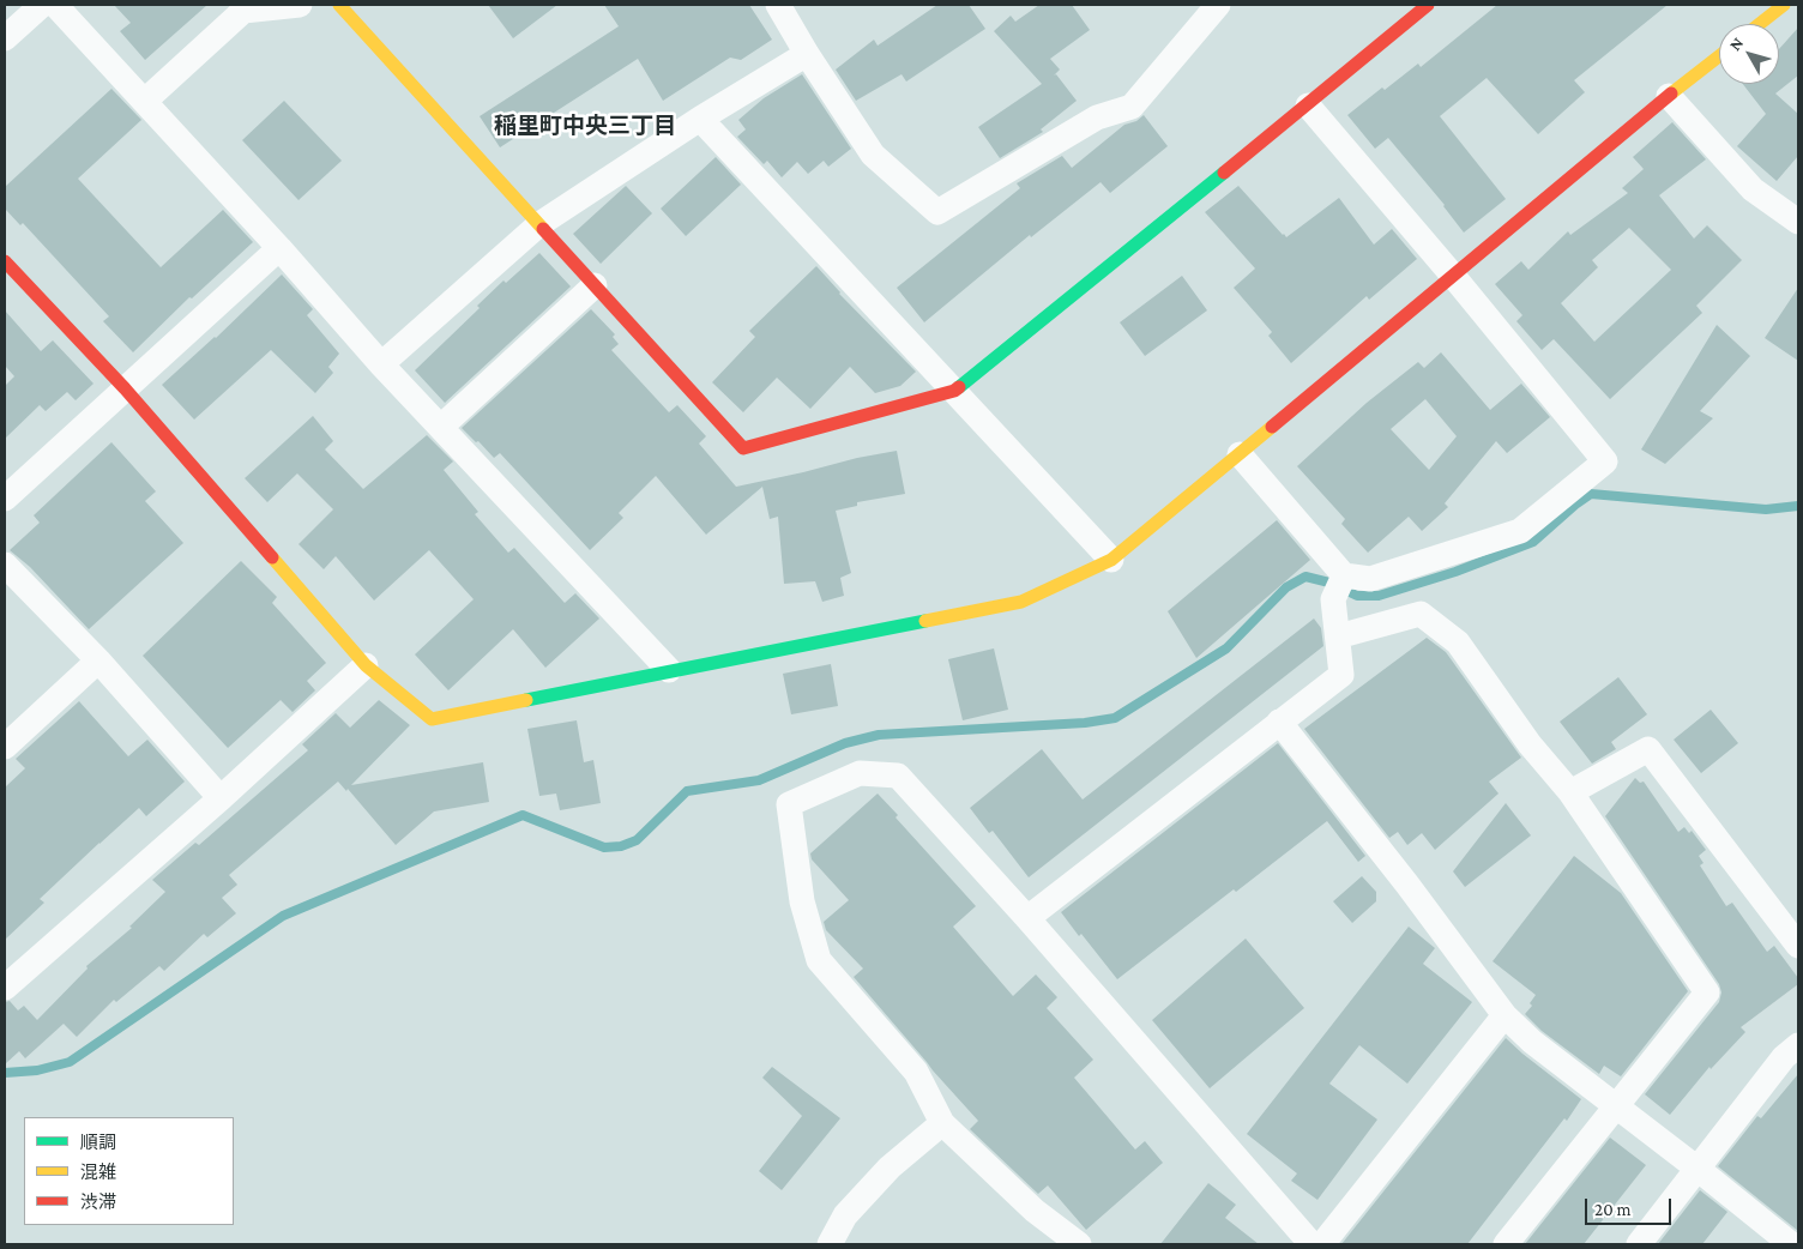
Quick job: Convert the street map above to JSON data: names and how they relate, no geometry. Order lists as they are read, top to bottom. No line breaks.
{"districts":["稲里町中央三丁目"],"legend":["順調","混雑","渋滞"],"scale_bar":"20 m","north":"top left"}
